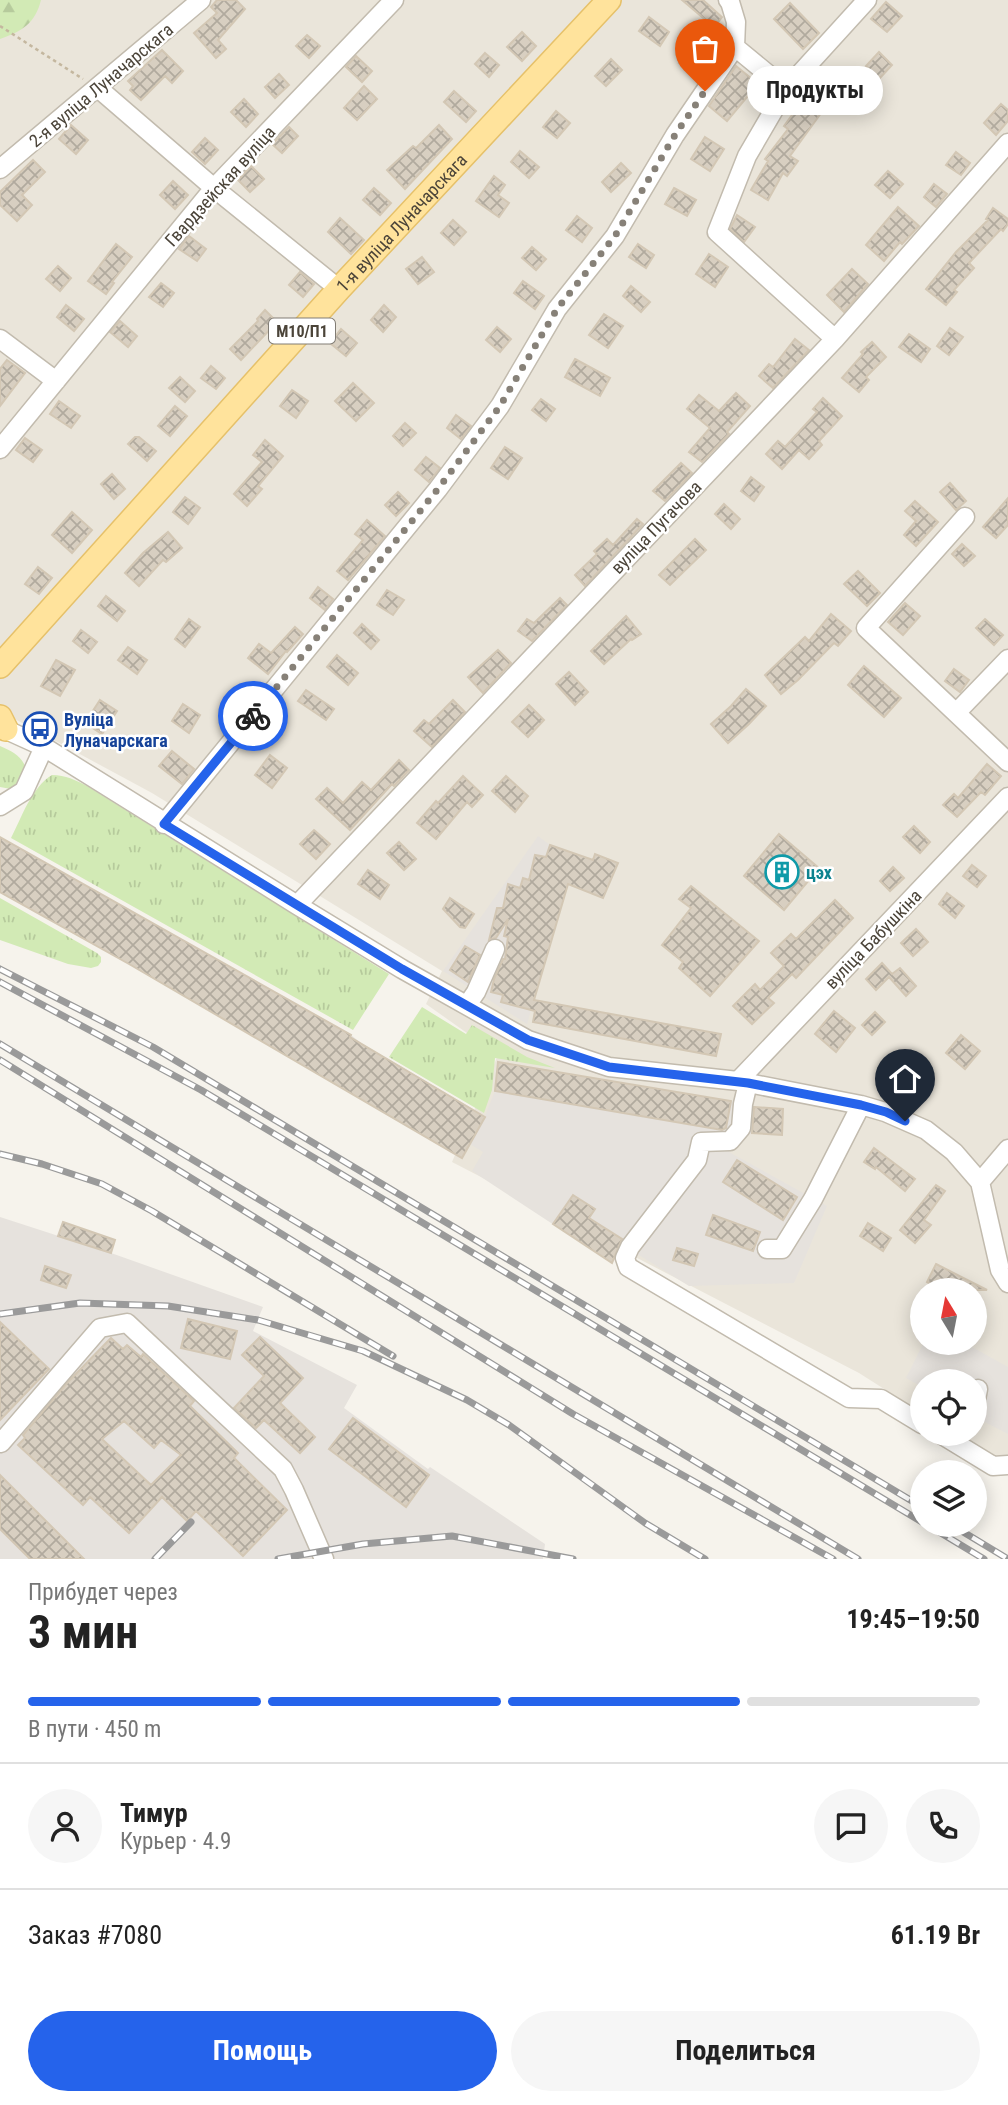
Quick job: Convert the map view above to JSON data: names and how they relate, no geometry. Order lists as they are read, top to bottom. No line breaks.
{"streets":{"main road":["1-я вуліца Луначарскага","М10/П1"],"street":["2-я вуліца Луначарскага","Гвардзейская вуліца","вуліца Пугачова","вуліца Бабушкіна"]},"places":{"other":["Продукты"],"bus stop":["Вуліца Луначарскага"],"building":["цэх"]},"north":"top","page":{"bubble":"Продукты","heading":["3 мин","Прибудет через","19:45–19:50"],"panel":["Тимур","Курьер · 4.9","Заказ #7080","61.19 Br"],"bar":"В пути · 450 m","buttons":["Помощь","Поделиться"]}}
